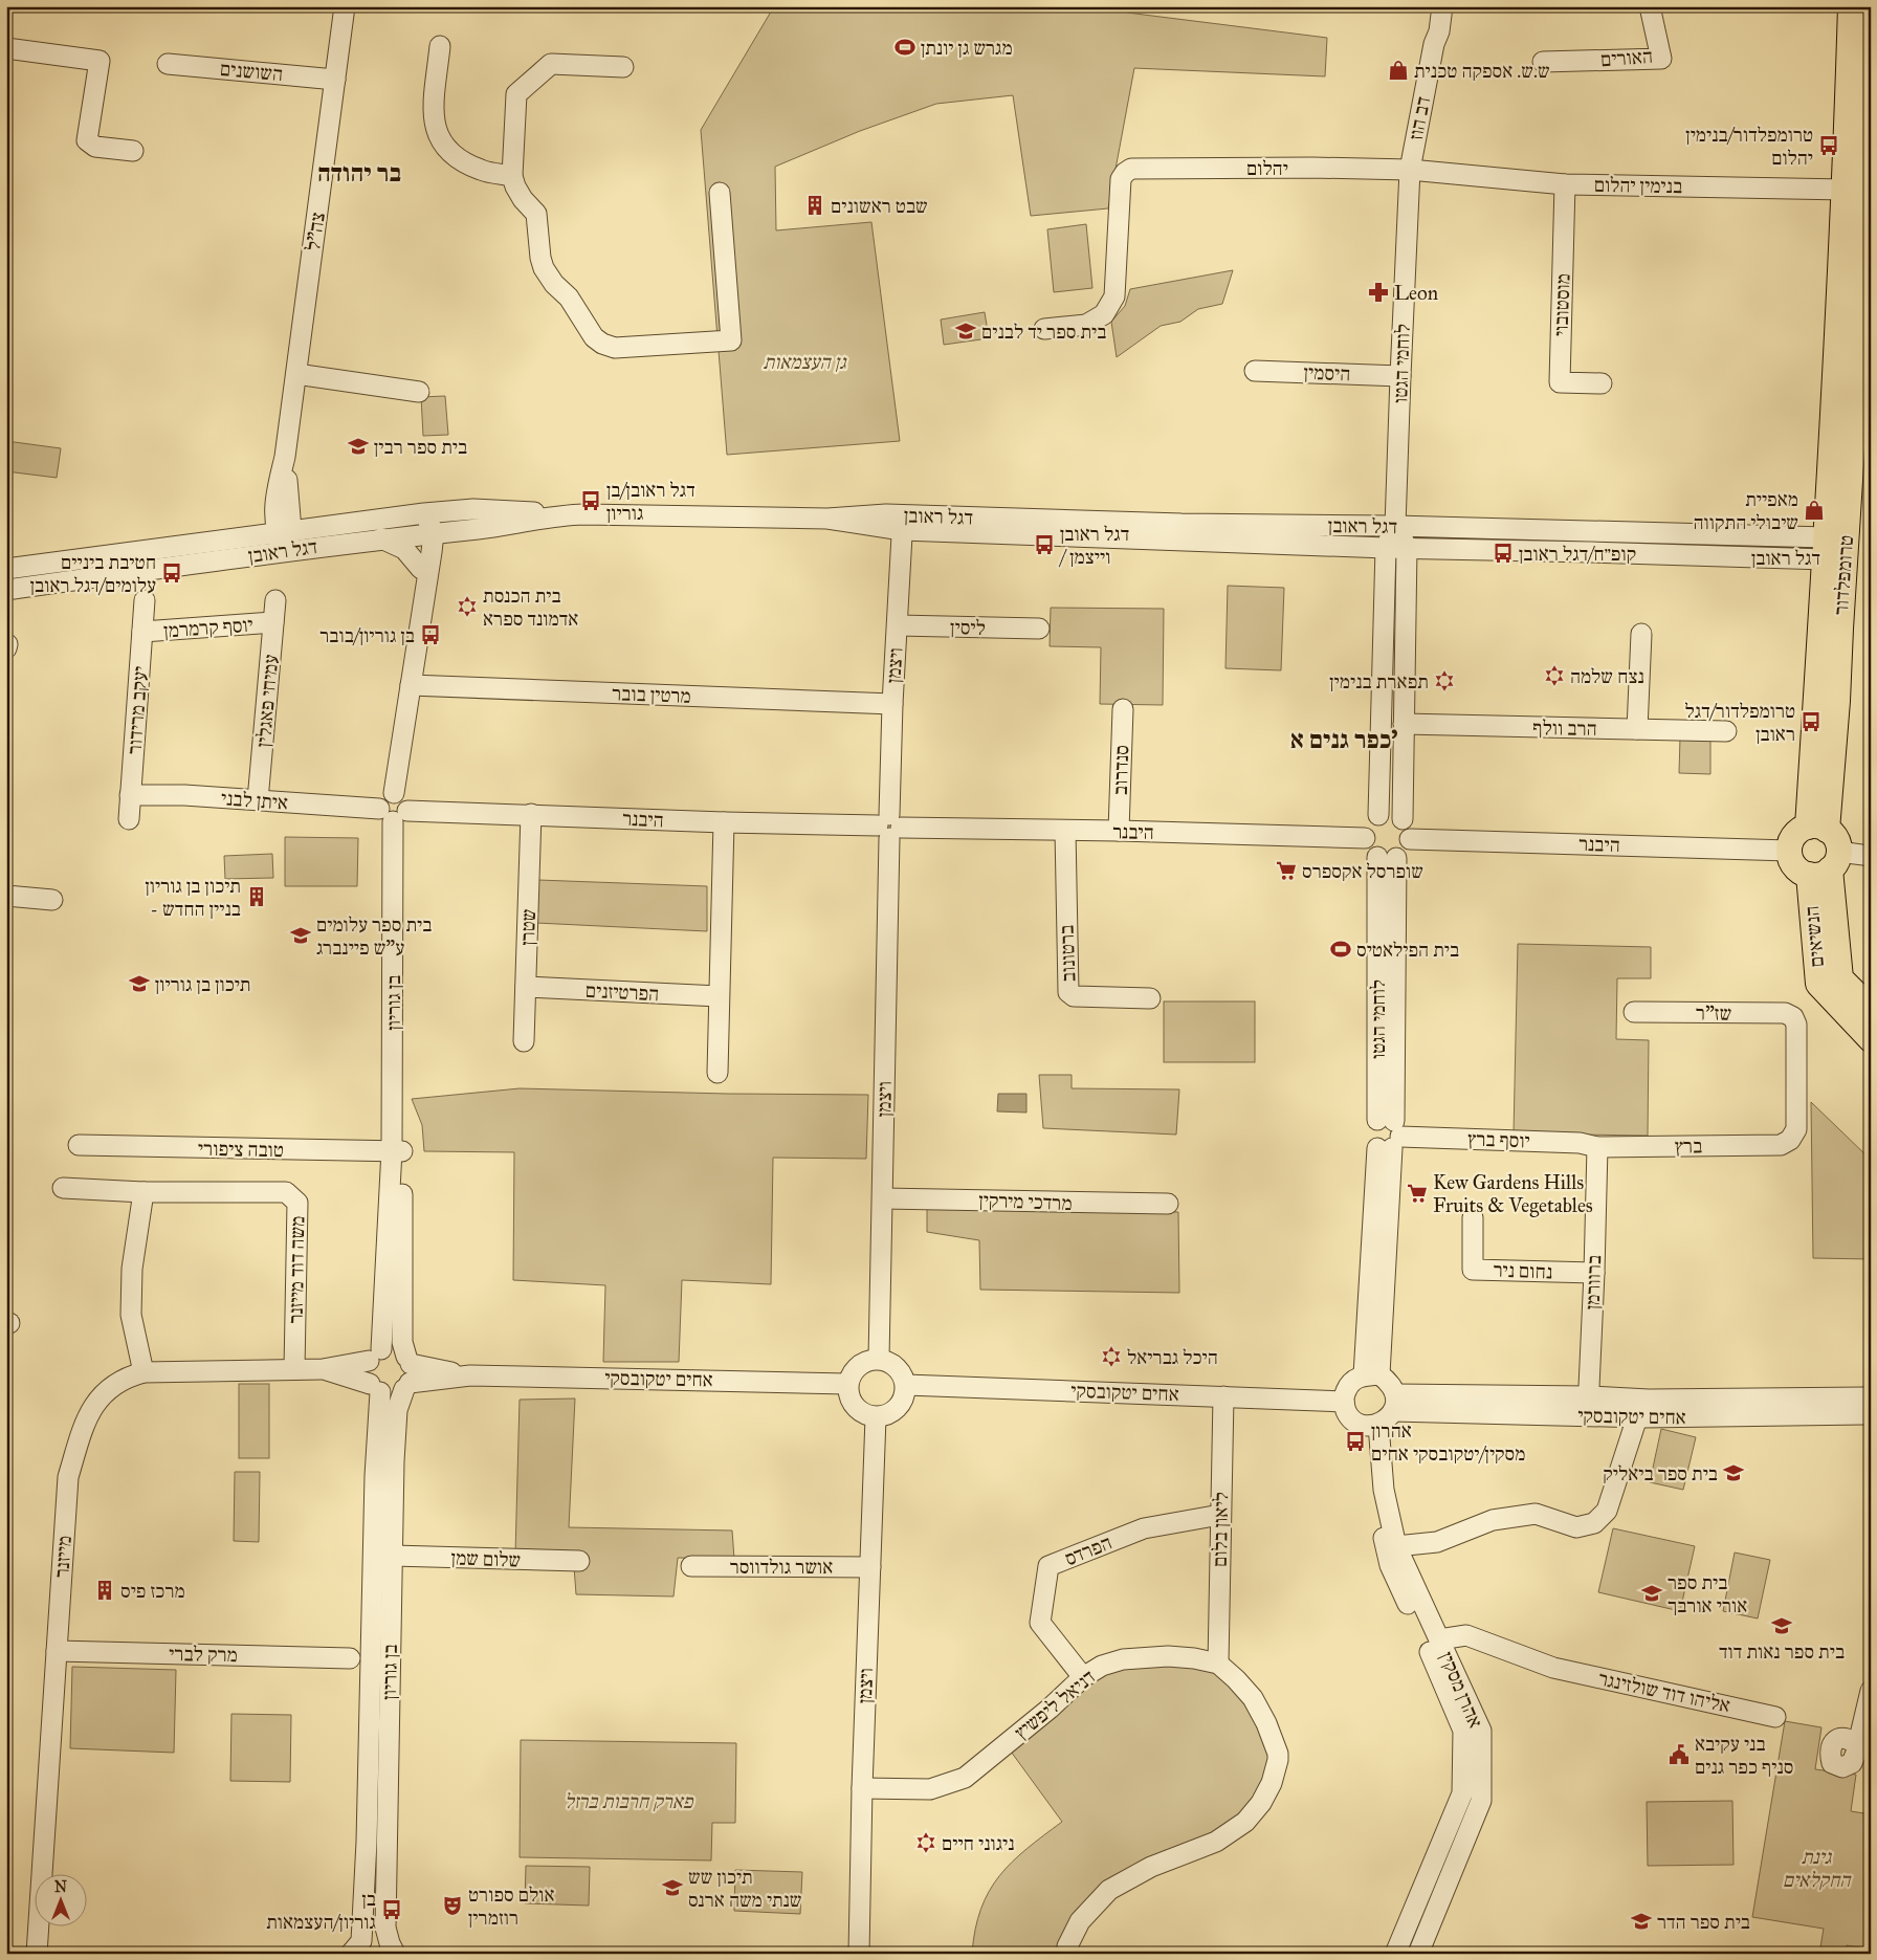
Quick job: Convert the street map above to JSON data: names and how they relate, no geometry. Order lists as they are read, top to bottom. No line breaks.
{"streets":{"main road":["טרומפלדור","הנשיאים"],"street":["האורים","השושנים","דב הוז","יהלום","בנימין יהלום","צה\"ל","מוסטובוי","לוחמי הגטו","היסמין","דגל ראובן","יוסף קרמרמן","ליסין","ויצמן","מרטין בובר","עמיחי פאגלין","יעקב מרידור","הרב וולף","סנדרוב","איתן לבני","היבנר","שטרן","ברטונוב","הפרטיזנים","בן גוריון","שז\"ר","יוסף ברץ","ברץ","טובה ציפורי","מרדכי מירקין","משה דוד מייזנר","נחום ניר","ברוורמן","אחים יטקובסקי","ליאון בלום","הפרדס","מייזנר","שלום שמן","אושר גולדווסר","מרק לברי","אהרן מסקין","אליהו דוד שולזינגר","דניאל ליפשיץ"]},"crossings":[["השושנים","צה\"ל"],["דב הוז","יהלום"],["דב הוז","בנימין יהלום"],["דב הוז","לוחמי הגטו"],["יהלום","בנימין יהלום"],["יהלום","לוחמי הגטו"],["בנימין יהלום","מוסטובוי"],["בנימין יהלום","לוחמי הגטו"],["בנימין יהלום","טרומפלדור"],["צה\"ל","דגל ראובן"],["לוחמי הגטו","היסמין"],["לוחמי הגטו","דגל ראובן"],["לוחמי הגטו","הרב וולף"],["לוחמי הגטו","היבנר"],["לוחמי הגטו","יוסף ברץ"],["לוחמי הגטו","אחים יטקובסקי"],["לוחמי הגטו","אהרן מסקין"],["דגל ראובן","טרומפלדור"],["דגל ראובן","ויצמן"],["טרומפלדור","היבנר"],["טרומפלדור","הנשיאים"],["יוסף קרמרמן","עמיחי פאגלין"],["יוסף קרמרמן","יעקב מרידור"],["ליסין","ויצמן"],["ויצמן","מרטין בובר"],["ויצמן","היבנר"],["ויצמן","מרדכי מירקין"],["ויצמן","אחים יטקובסקי"],["ויצמן","אושר גולדווסר"],["ויצמן","דניאל ליפשיץ"],["עמיחי פאגלין","איתן לבני"],["יעקב מרידור","איתן לבני"],["סנדרוב","היבנר"],["איתן לבני","היבנר"],["איתן לבני","בן גוריון"],["היבנר","שטרן"],["היבנר","הנשיאים"],["היבנר","ברטונוב"],["היבנר","בן גוריון"],["שטרן","הפרטיזנים"],["בן גוריון","טובה ציפורי"],["בן גוריון","אחים יטקובסקי"],["בן גוריון","מייזנר"],["בן גוריון","שלום שמן"],["שז\"ר","ברץ"],["יוסף ברץ","ברץ"],["יוסף ברץ","ברוורמן"],["ברץ","ברוורמן"],["משה דוד מייזנר","מייזנר"],["נחום ניר","ברוורמן"],["ברוורמן","אחים יטקובסקי"],["אחים יטקובסקי","ליאון בלום"],["אחים יטקובסקי","מייזנר"],["אחים יטקובסקי","אהרן מסקין"],["ליאון בלום","הפרדס"],["ליאון בלום","דניאל ליפשיץ"],["הפרדס","דניאל ליפשיץ"],["מייזנר","מרק לברי"],["אהרן מסקין","אליהו דוד שולזינגר"]],"districts":["בר יהודה","כפר גנים א'"],"parks":["גן העצמאות","פארק חרבות ברזל","גינת החקלאים"],"places":{"sports":["מגרש גן יונתן","בית הפילאטיס"],"shop":["ש.ש. אספקה טכנית","מאפיית שיבולי התקווה"],"bus stop":["טרומפלדור/בנימין יהלום","דגל ראובן/בן גוריון","דגל ראובן / וייצמן","קופ״ח/דגל ראובן","חטיבת ביניים עלומים/דגל ראובן","בן גוריון/בובר","טרומפלדור/דגל ראובן","אהרון מסקין/יטקובסקי אחים","בן גוריון/העצמאות"],"building":["שבט ראשונים","תיכון בן גוריון - בניין החדש","מרכז פיס"],"pharmacy":["Leon"],"school or university":["בית ספר יד לבנים","בית ספר רבין","בית ספר עלומים ע\"ש פיינברג","תיכון בן גוריון","בית ספר ביאליק","בית ספר אורי אורבך","בית ספר נאות דוד","תיכון שש שנתי משה ארנס","בית ספר הדר"],"synagogue":["בית הכנסת אדמונד ספרא","נצח שלמה","תפארת בנימין","היכל גבריאל","ניגוני חיים"],"supermarket":["שופרסל אקספרס","Kew Gardens Hills Fruits & Vegetables"],"public building":["בני עקיבא סניף כפר גנים"],"theatre":["אולם ספורט רוזמרין"]},"north":"top"}
